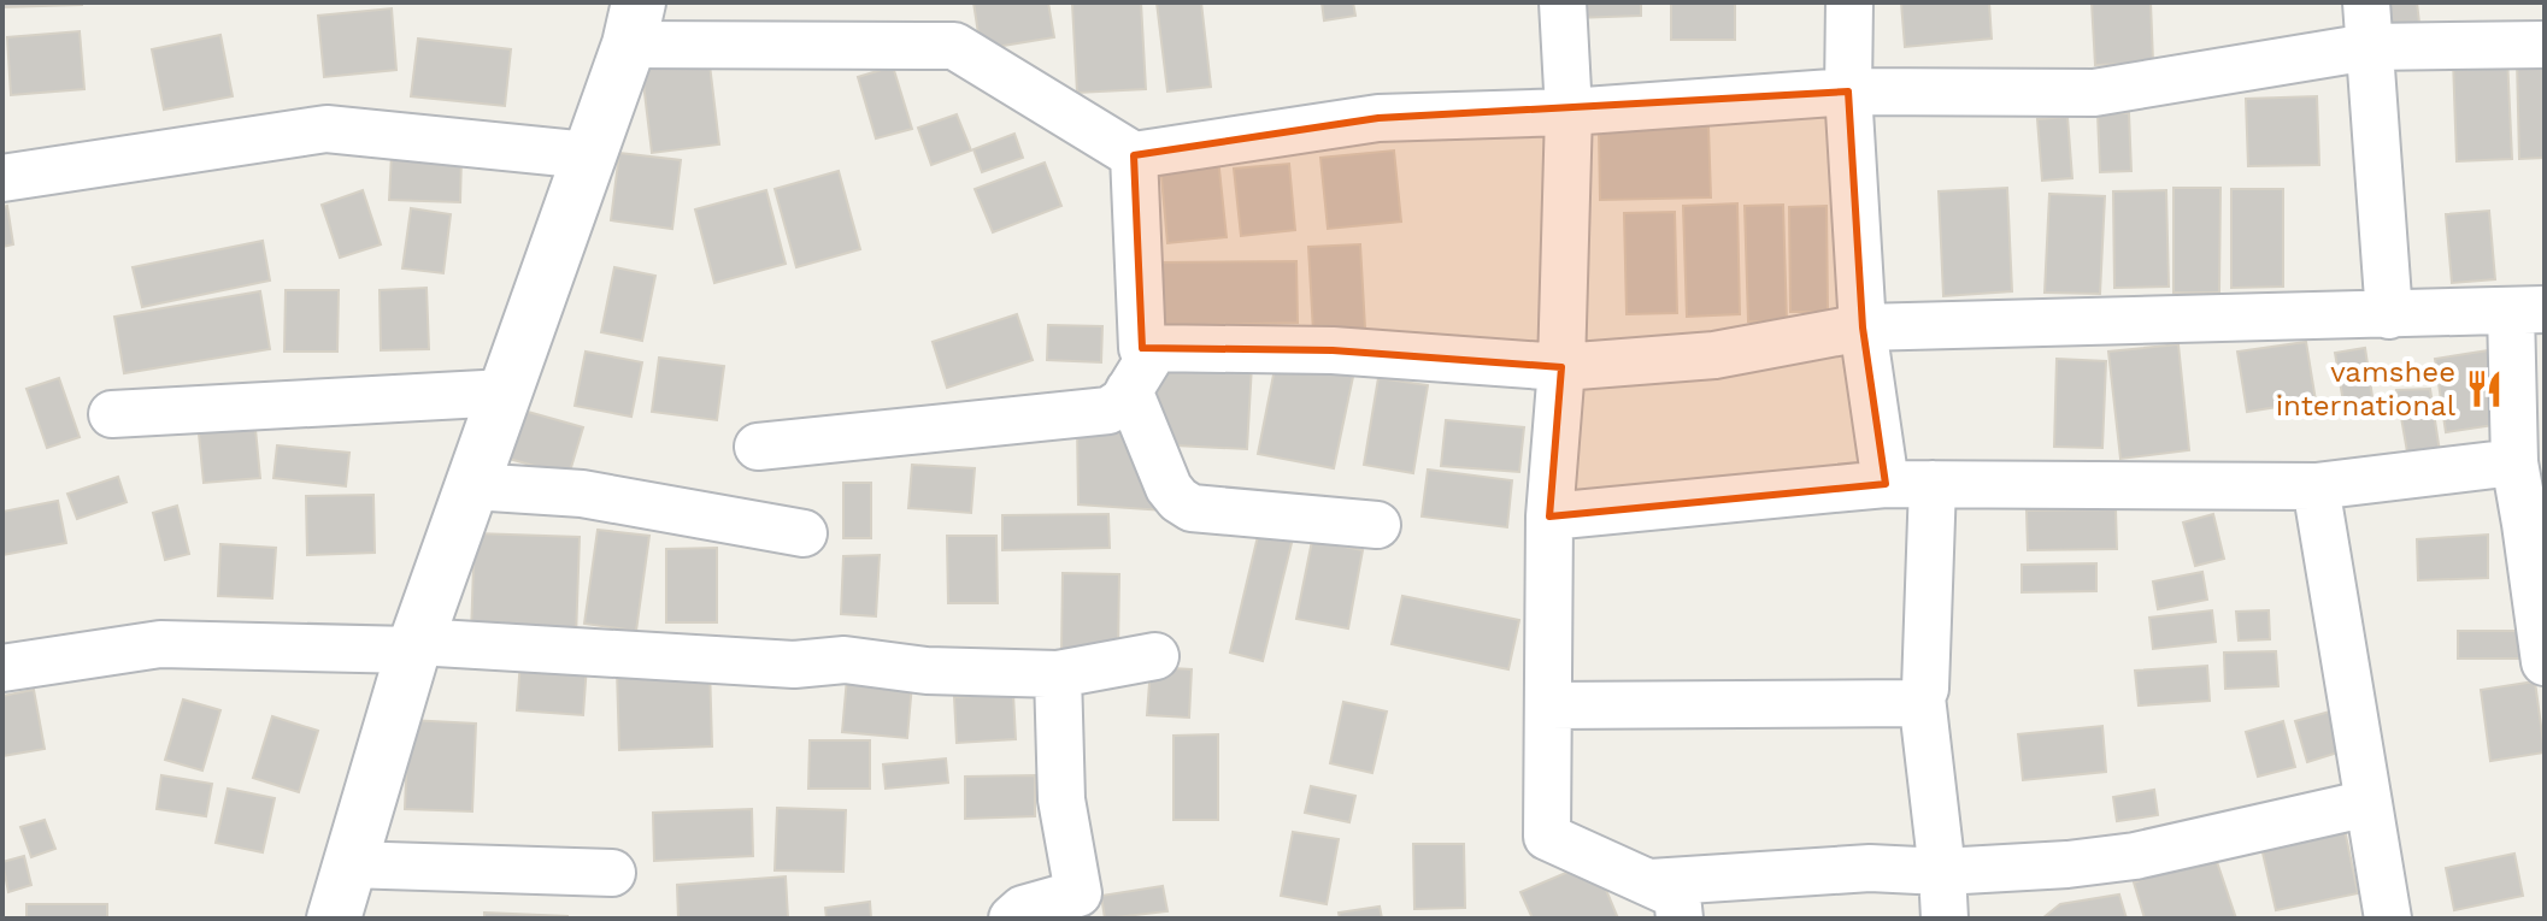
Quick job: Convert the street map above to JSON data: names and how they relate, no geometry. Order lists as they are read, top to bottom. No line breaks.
{"places":{"restaurant":["vamshee international"]}}
